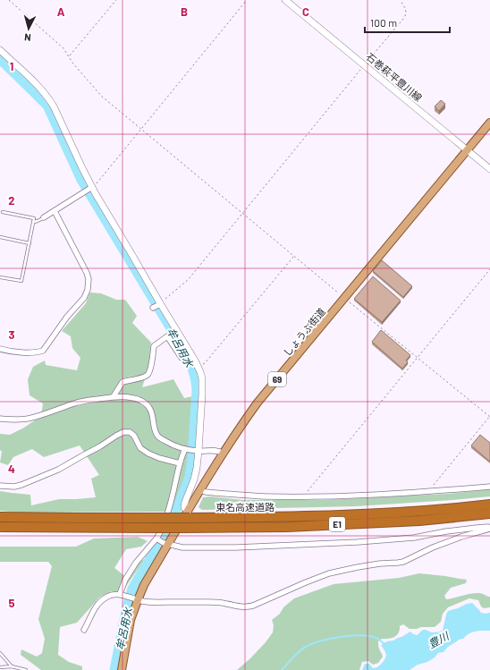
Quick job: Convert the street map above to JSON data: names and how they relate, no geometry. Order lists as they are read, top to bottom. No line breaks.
{"streets":{"highway":["東名高速道路","E1"],"main road":["しょうぶ街道","69"],"street":["石巻萩平豊川線"]},"crossings":[["石巻萩平豊川線","しょうぶ街道"],["しょうぶ街道","東名高速道路"]],"water":["牟呂用水","豊川"],"scale_bar":"100 m","north":"bottom","grid":{"columns":["A","B","C"],"rows":["1","2","3","4","5"]}}
